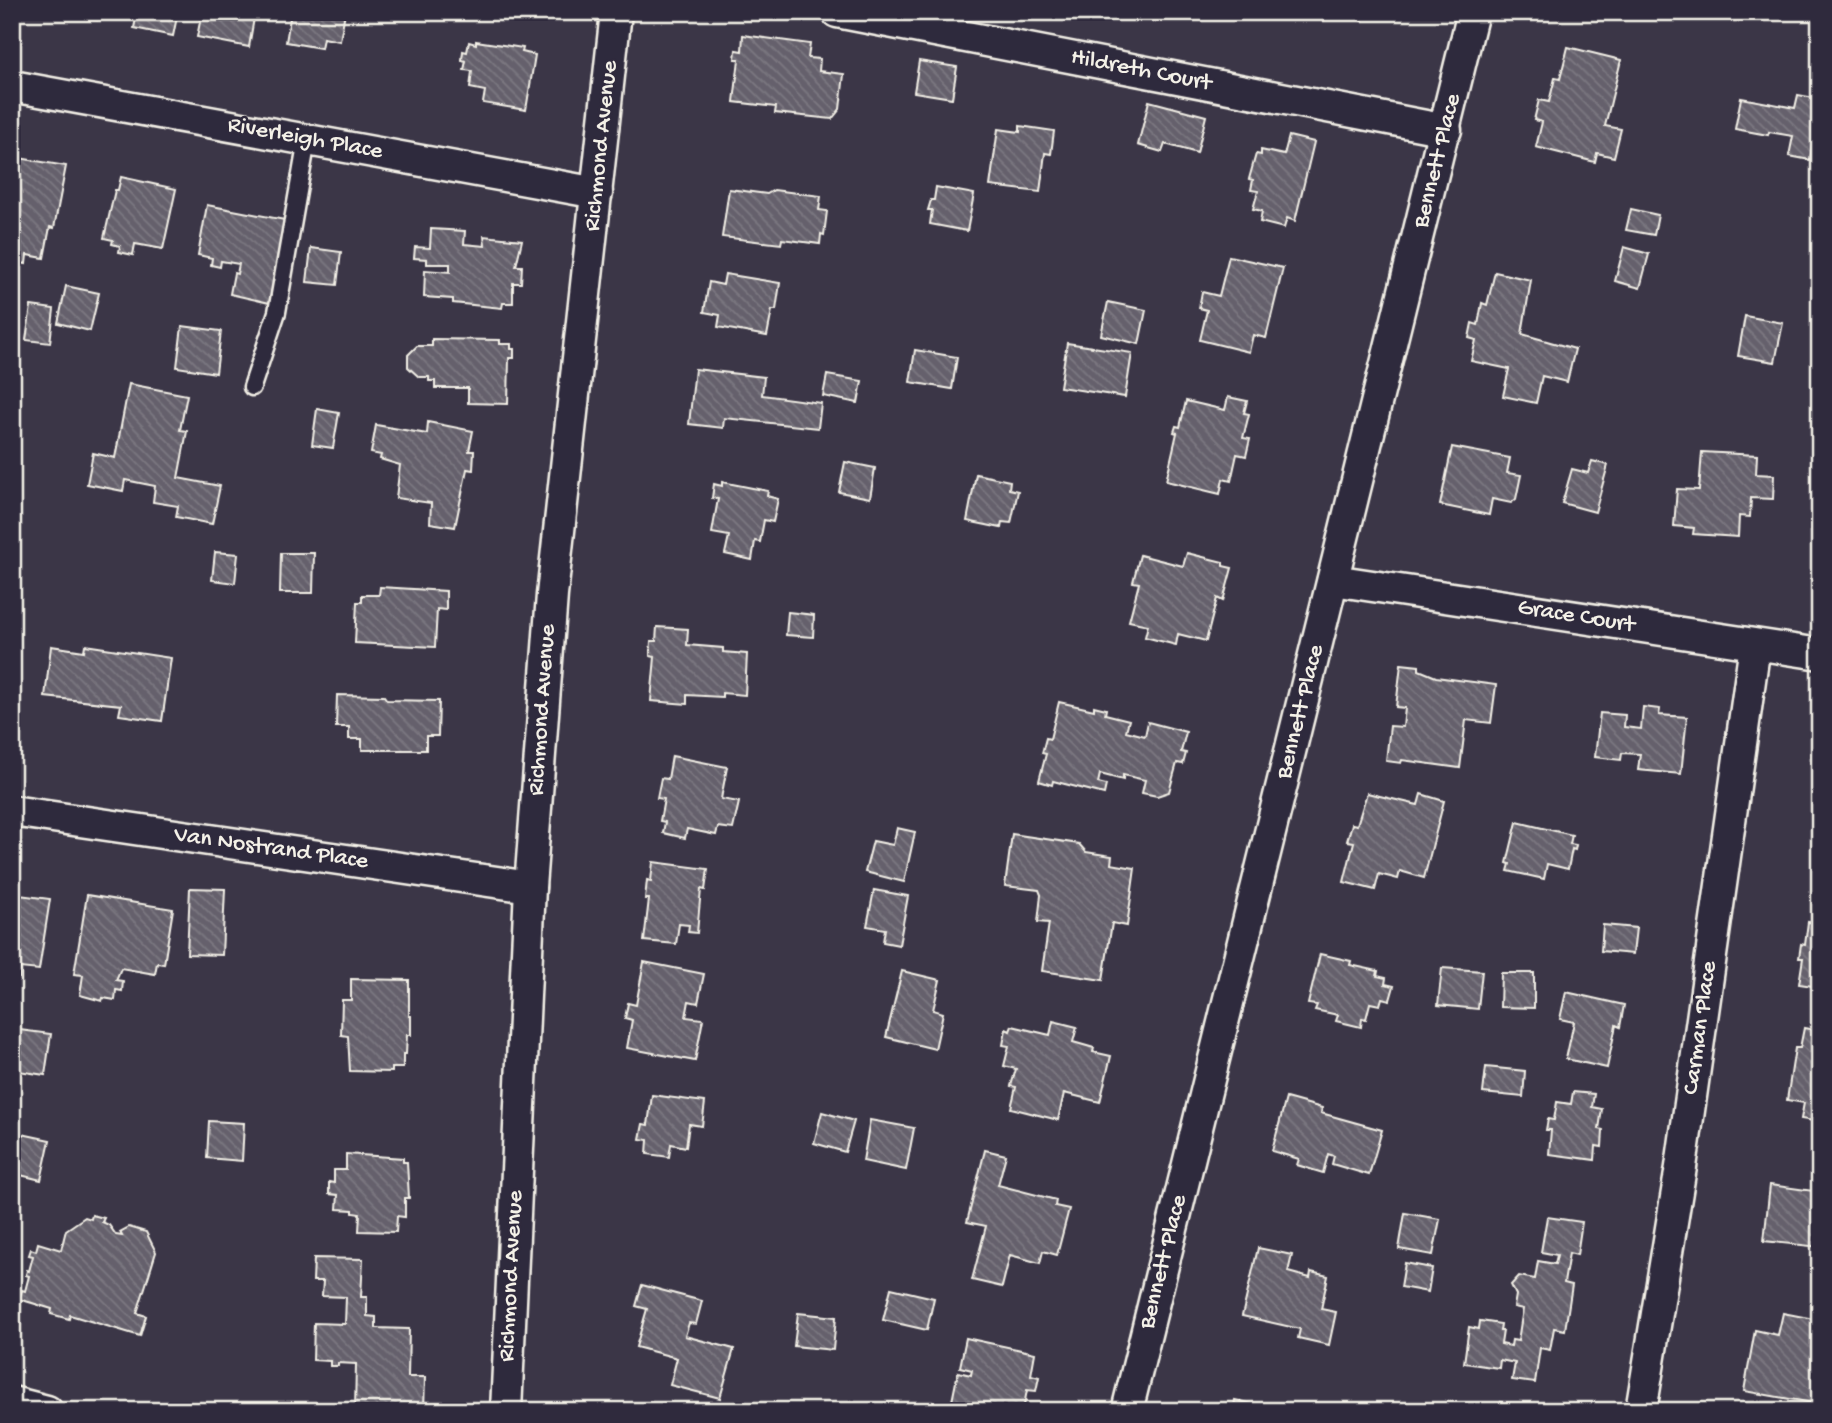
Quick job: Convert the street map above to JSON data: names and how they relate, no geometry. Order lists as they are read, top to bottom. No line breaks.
{"streets":{"street":["Hildreth Court","Riverleigh Place","Richmond Avenue","Bennett Place","Grace Court","Van Nostrand Place","Carman Place"]},"crossings":[["Hildreth Court","Bennett Place"],["Riverleigh Place","Richmond Avenue"],["Richmond Avenue","Van Nostrand Place"],["Bennett Place","Grace Court"],["Grace Court","Carman Place"]]}
